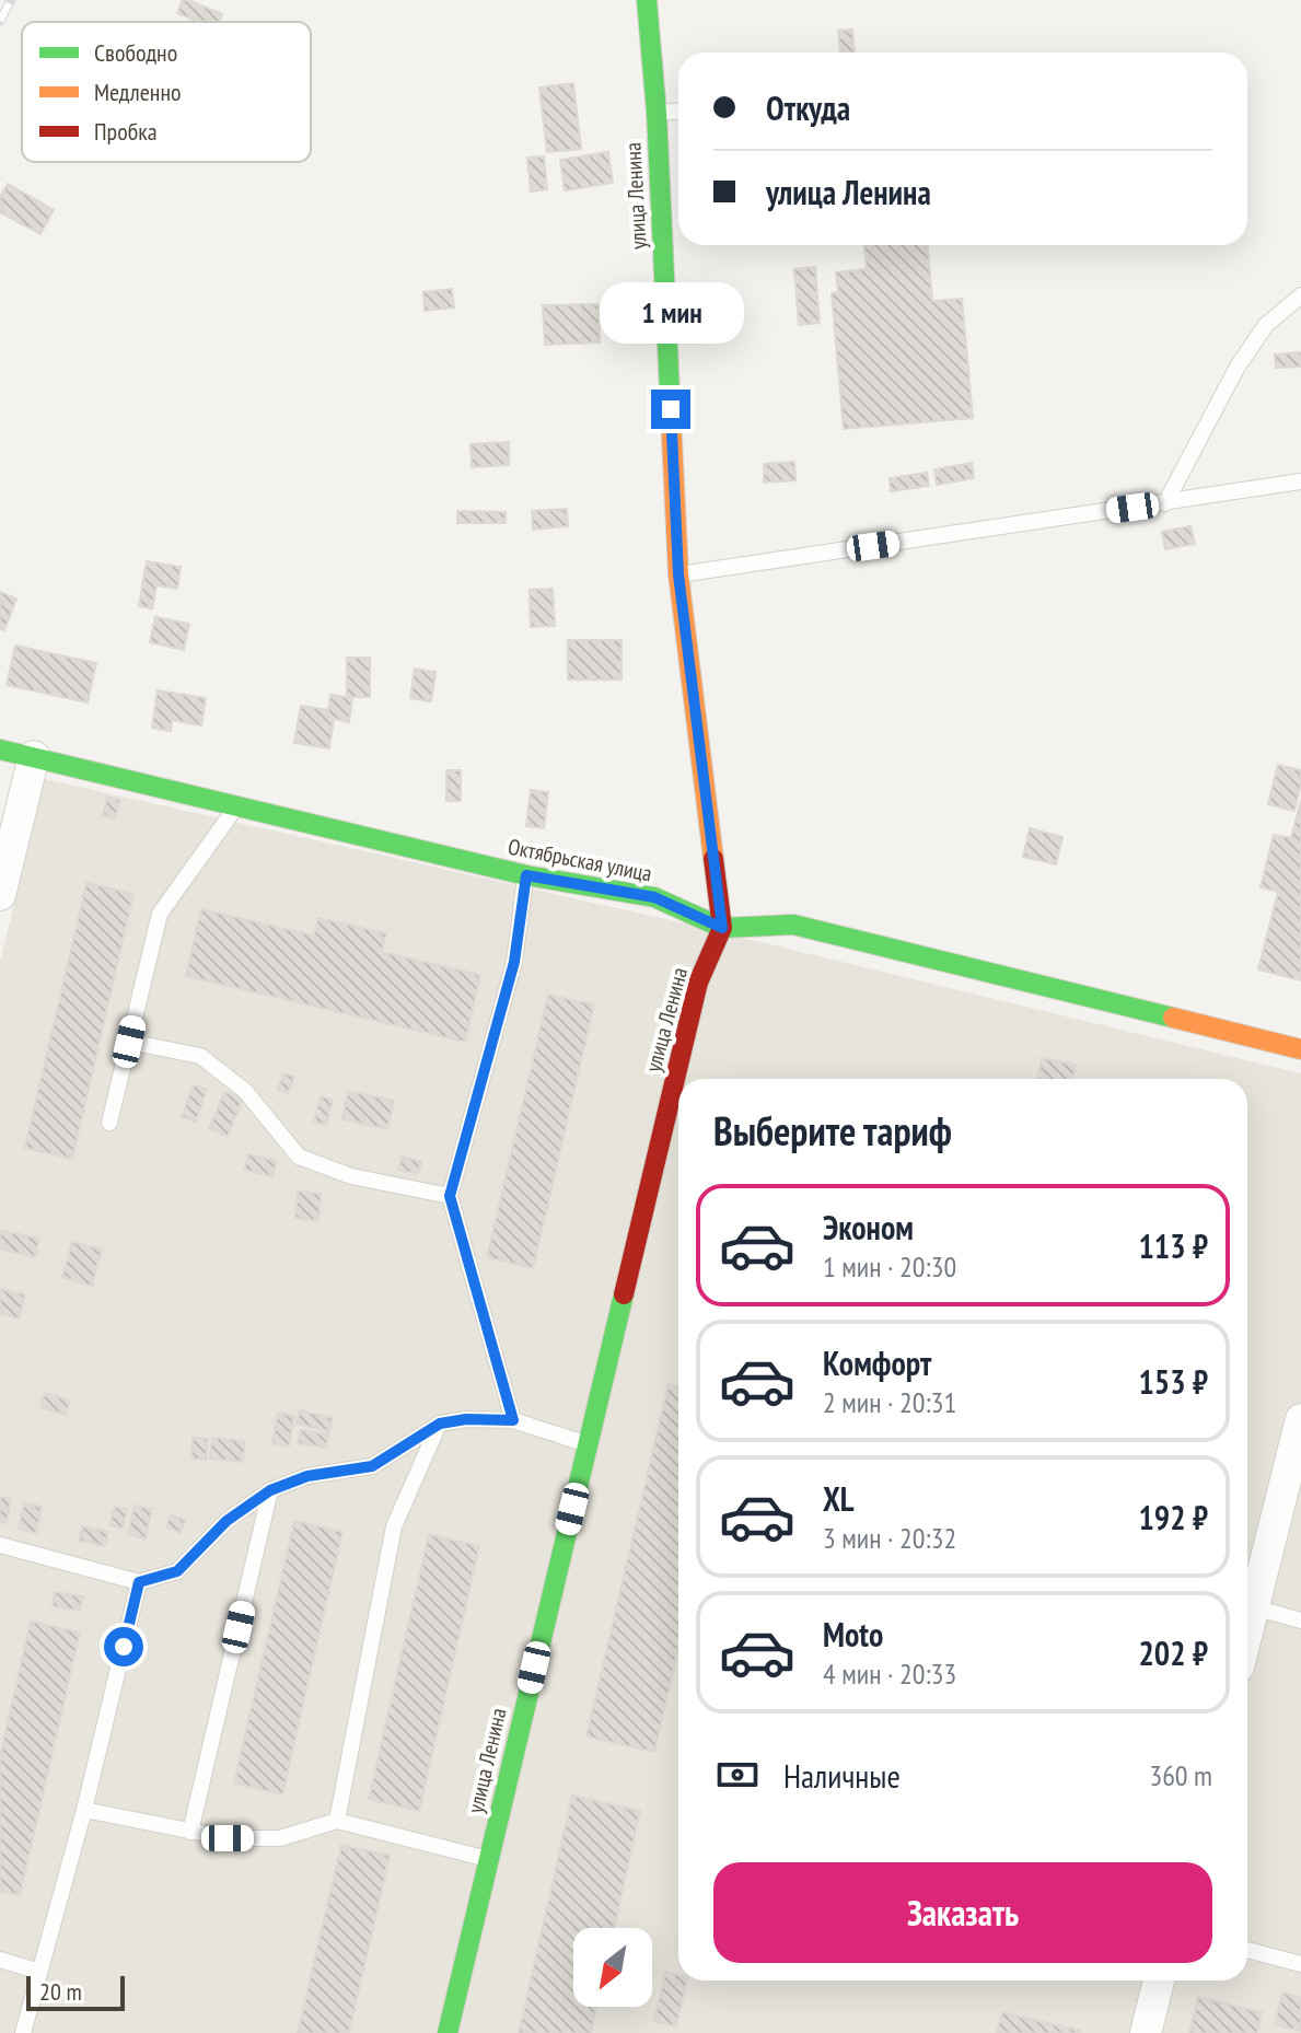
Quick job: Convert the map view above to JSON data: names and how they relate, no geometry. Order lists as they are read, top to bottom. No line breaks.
{"streets":{"street":["улица Ленина","Октябрьская улица"]},"crossings":[["улица Ленина","Октябрьская улица"]],"legend":["Свободно","Медленно","Пробка"],"scale_bar":"20 m","north":"bottom left","page":{"banner":["Откуда","улица Ленина"],"bubble":"1 мин","heading":"Выберите тариф","list":[{"name":"Эконом","note":"1 мин · 20:30","value":"113 ₽"},{"name":"Комфорт","note":"2 мин · 20:31","value":"153 ₽"},{"name":"XL","note":"3 мин · 20:32","value":"192 ₽"},{"name":"Moto","note":"4 мин · 20:33","value":"202 ₽"}],"pay":["Наличные","360 m"],"buttons":"Заказать","scale":"20 m"}}
